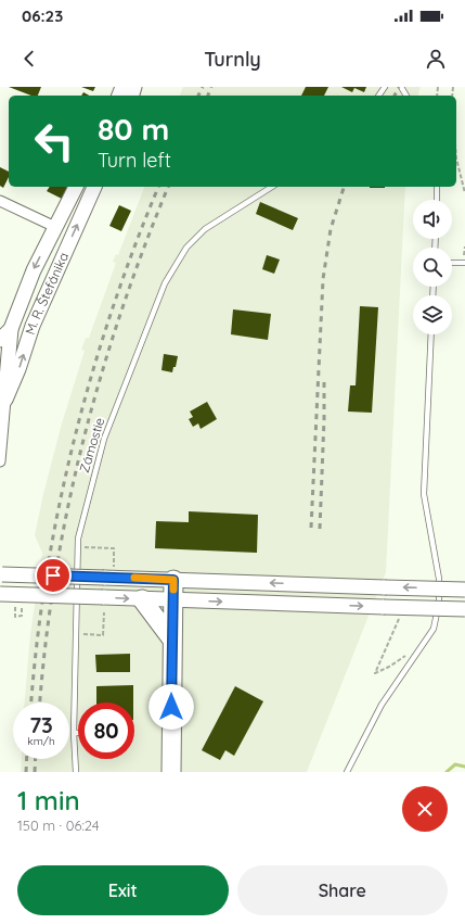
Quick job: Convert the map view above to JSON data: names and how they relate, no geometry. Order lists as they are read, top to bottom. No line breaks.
{"streets":{"main road":["M. R. Štefánika"],"lane":["Zámostie"]},"page":{"status":"06:23","header":"Turnly","turn":["80 m","Turn left"],"speed":"73 km/h","limit":"80","heading":["1 min","150 m · 06:24"],"buttons":["Exit","Share"]}}
